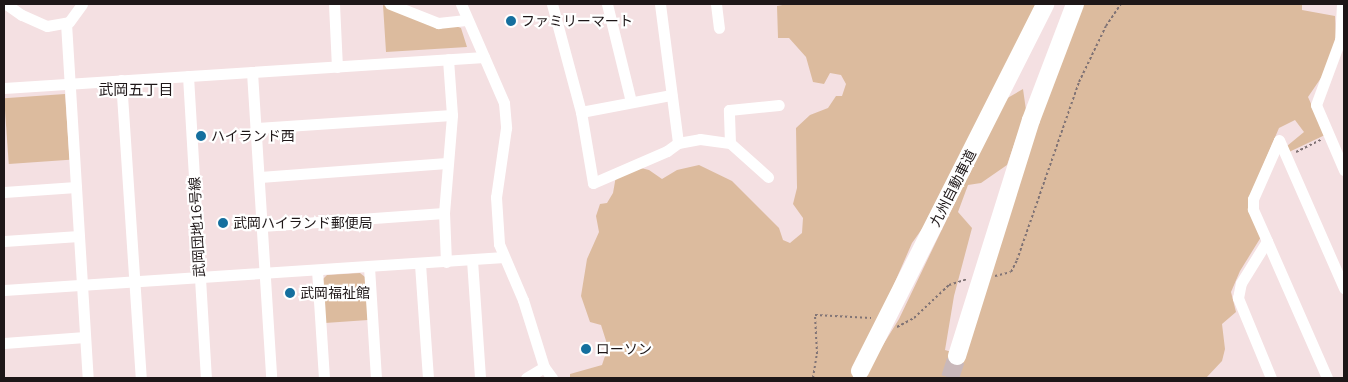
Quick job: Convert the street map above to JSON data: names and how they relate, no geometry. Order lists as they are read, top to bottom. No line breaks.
{"streets":{"highway":["九州自動車道"],"street":["武岡団地16号線"]},"districts":["武岡五丁目"],"places":["ファミリーマート","ハイランド西","武岡ハイランド郵便局","武岡福祉館","ローソン"]}
